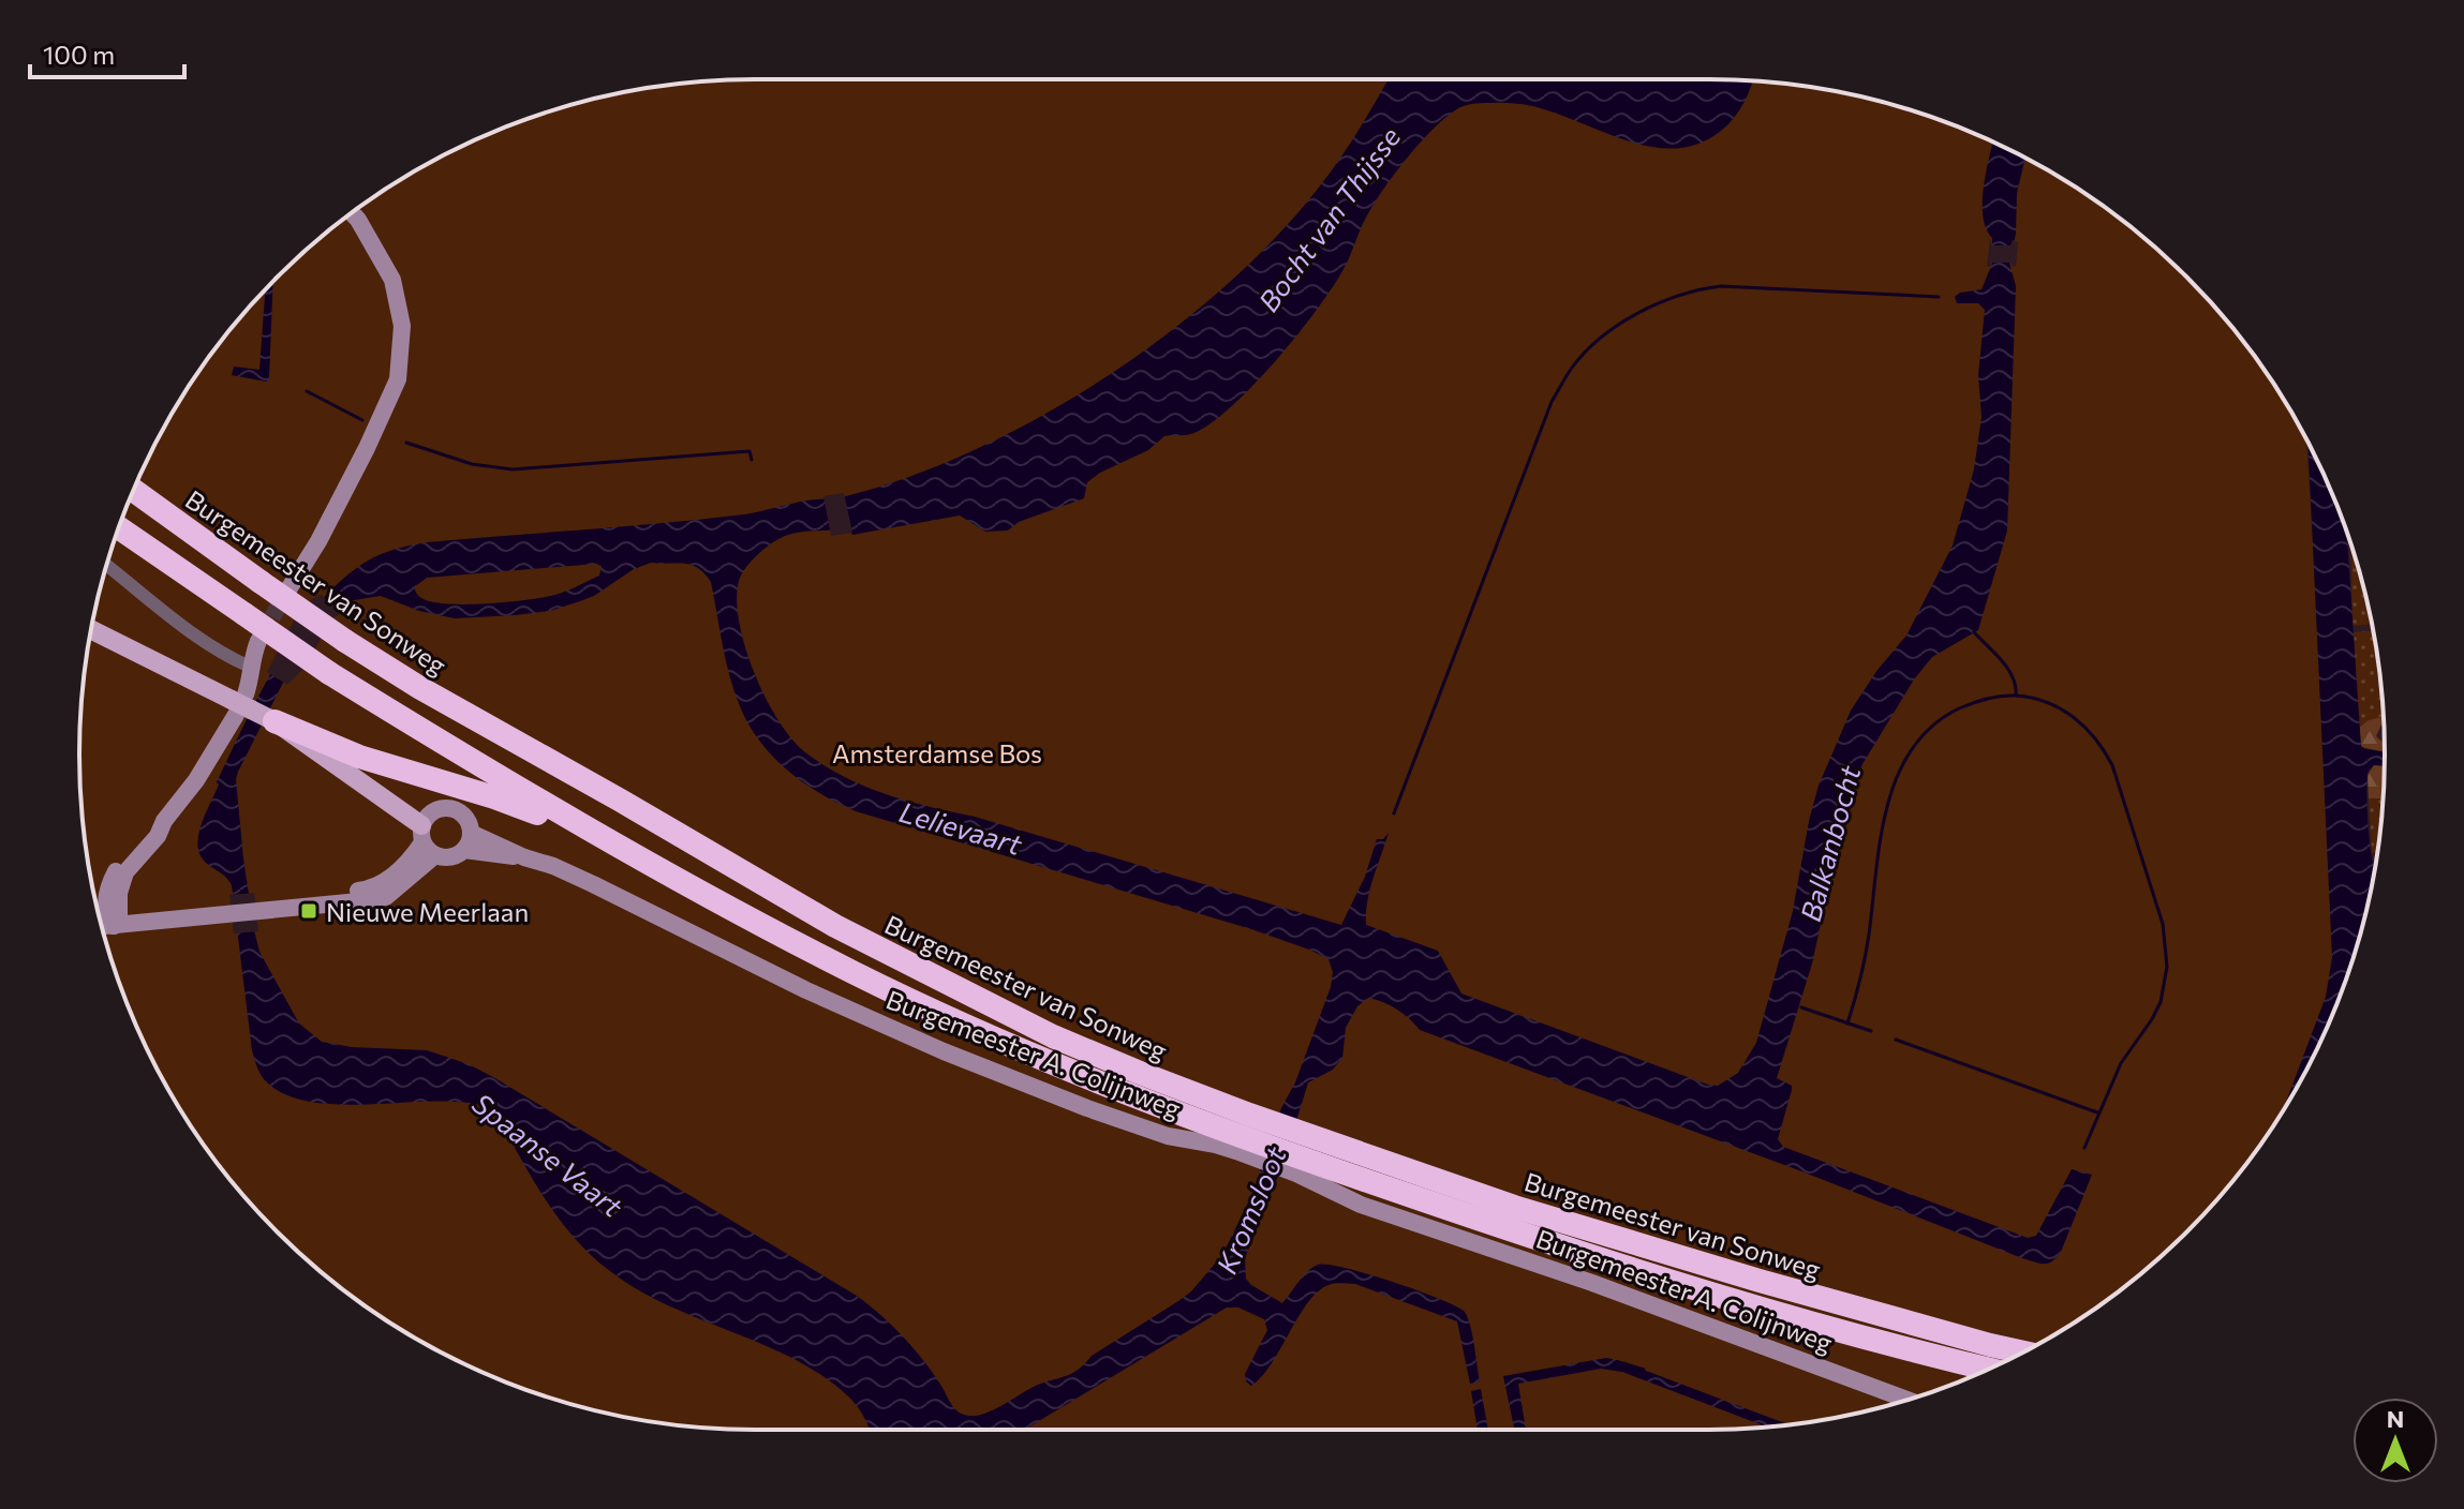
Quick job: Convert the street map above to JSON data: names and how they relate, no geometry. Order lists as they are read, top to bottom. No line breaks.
{"streets":{"highway":["Burgemeester van Sonweg"],"street":["Burgemeester A. Colijnweg"]},"crossings":[["Burgemeester van Sonweg","Burgemeester A. Colijnweg"]],"water":["Bocht van Thijsse","Lelievaart","Balkanbocht","Spaanse Vaart","Kromsloot"],"parks":["Amsterdamse Bos"],"places":{"transit":["Nieuwe Meerlaan"]},"scale_bar":"100 m","north":"top"}
